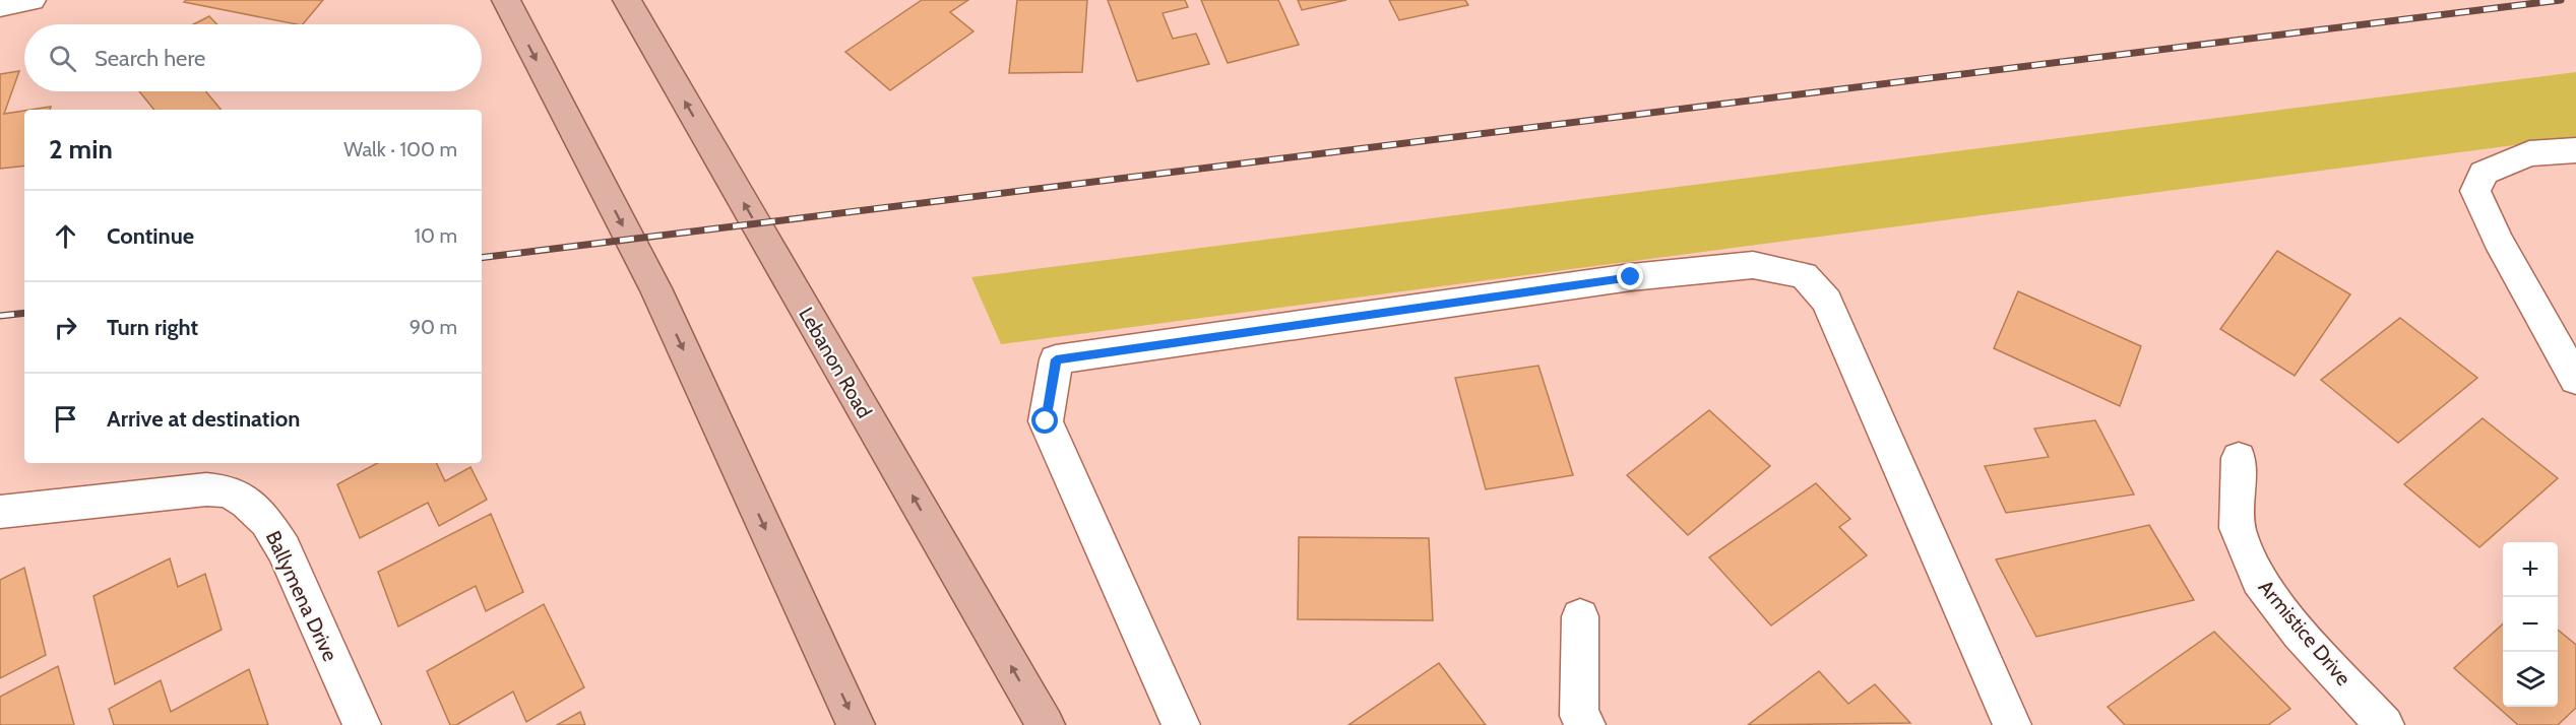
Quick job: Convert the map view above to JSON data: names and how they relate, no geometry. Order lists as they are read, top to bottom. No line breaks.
{"streets":{"main road":["Lebanon Road"],"street":["Ballymena Drive","Armistice Drive"]},"page":{"search":"Search here","heading":["2 min","Walk · 100 m"],"list":[["Continue","10 m"],["Turn right","90 m"],"Arrive at destination"],"map_buttons":["+","−"]}}
